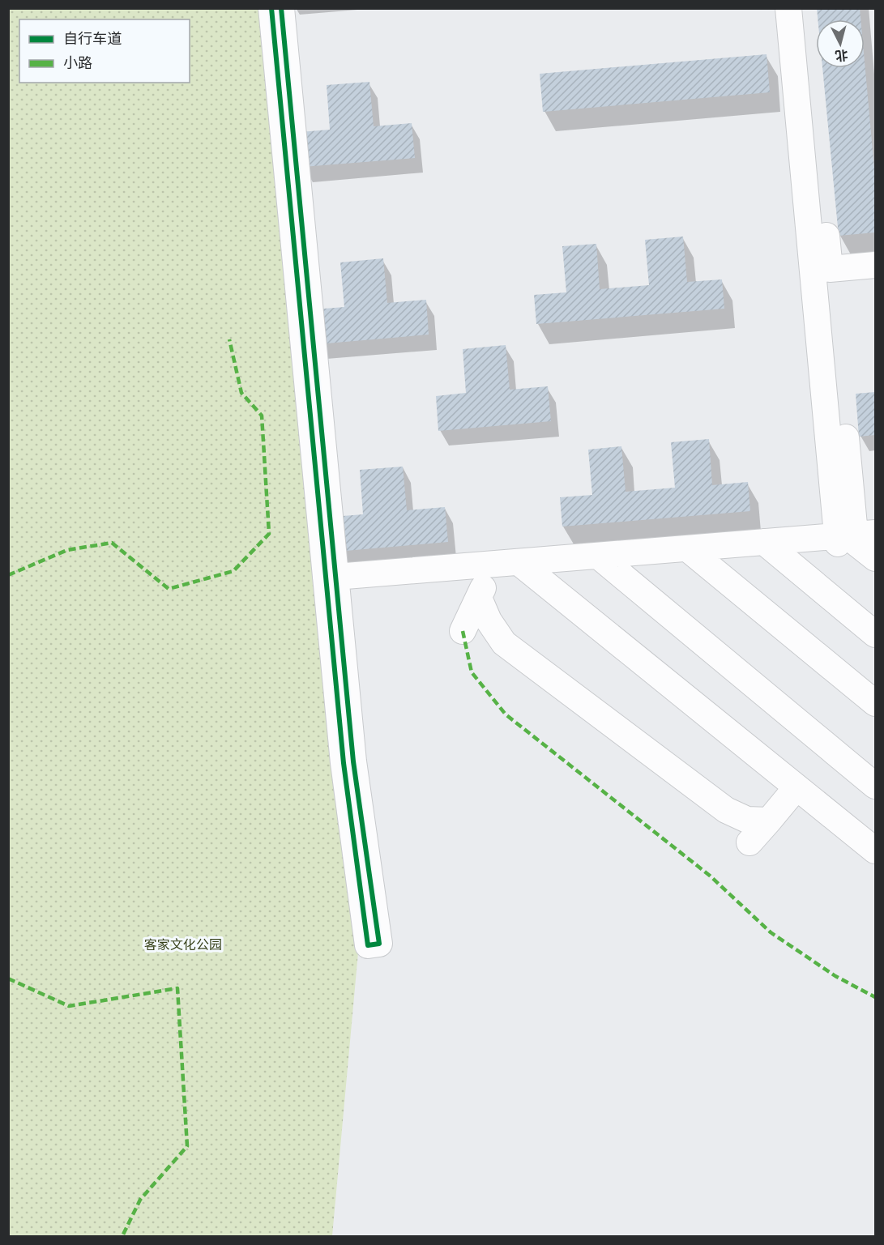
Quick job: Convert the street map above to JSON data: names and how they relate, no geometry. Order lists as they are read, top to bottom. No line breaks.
{"parks":["客家文化公园"],"legend":["自行车道","小路"],"north":"bottom"}
